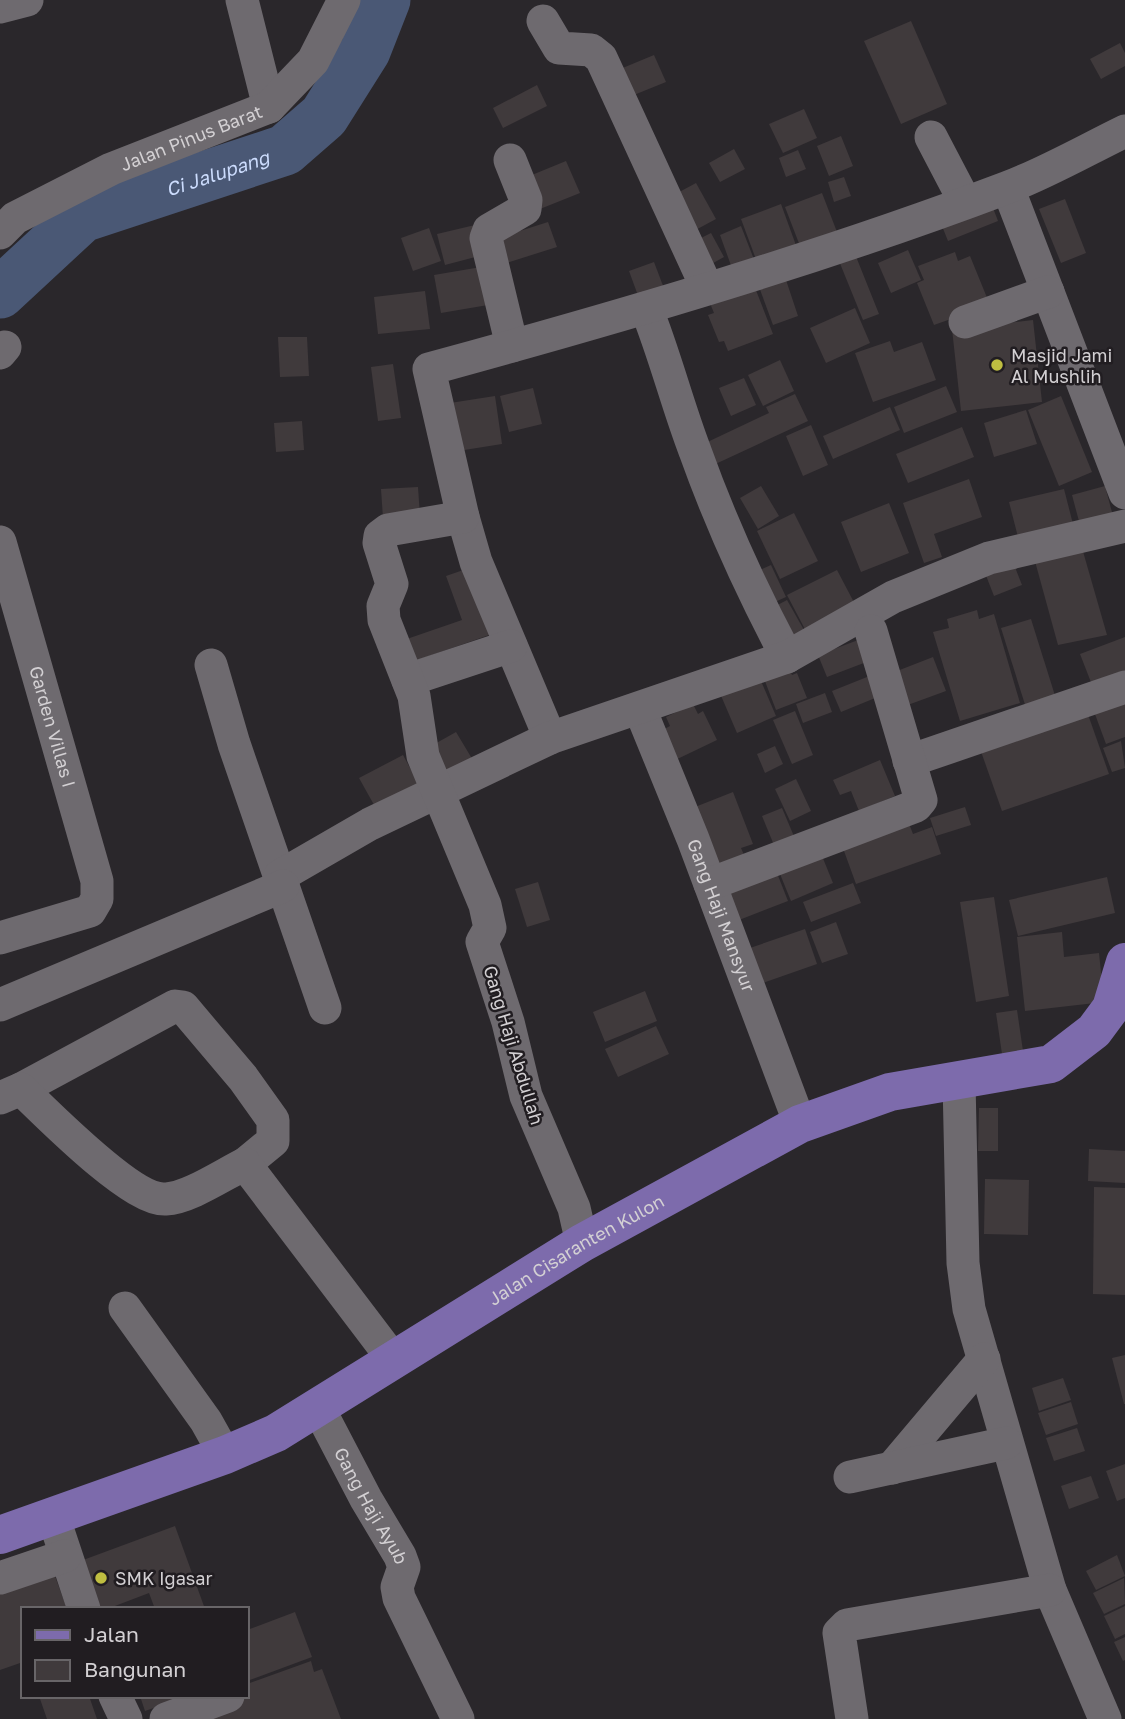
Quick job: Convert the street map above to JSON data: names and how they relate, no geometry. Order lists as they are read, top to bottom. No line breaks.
{"streets":{"main road":["Jalan Cisaranten Kulon"],"street":["Jalan Pinus Barat","Garden Villas I","Gang Haji Mansyur","Gang Haji Abdullah","Gang Haji Ayub"]},"crossings":[["Gang Haji Mansyur","Jalan Cisaranten Kulon"],["Gang Haji Abdullah","Jalan Cisaranten Kulon"],["Jalan Cisaranten Kulon","Gang Haji Ayub"]],"water":["Ci Jalupang"],"places":["Masjid Jami Al Mushlih","SMK Igasar"],"legend":["Jalan","Bangunan"]}
